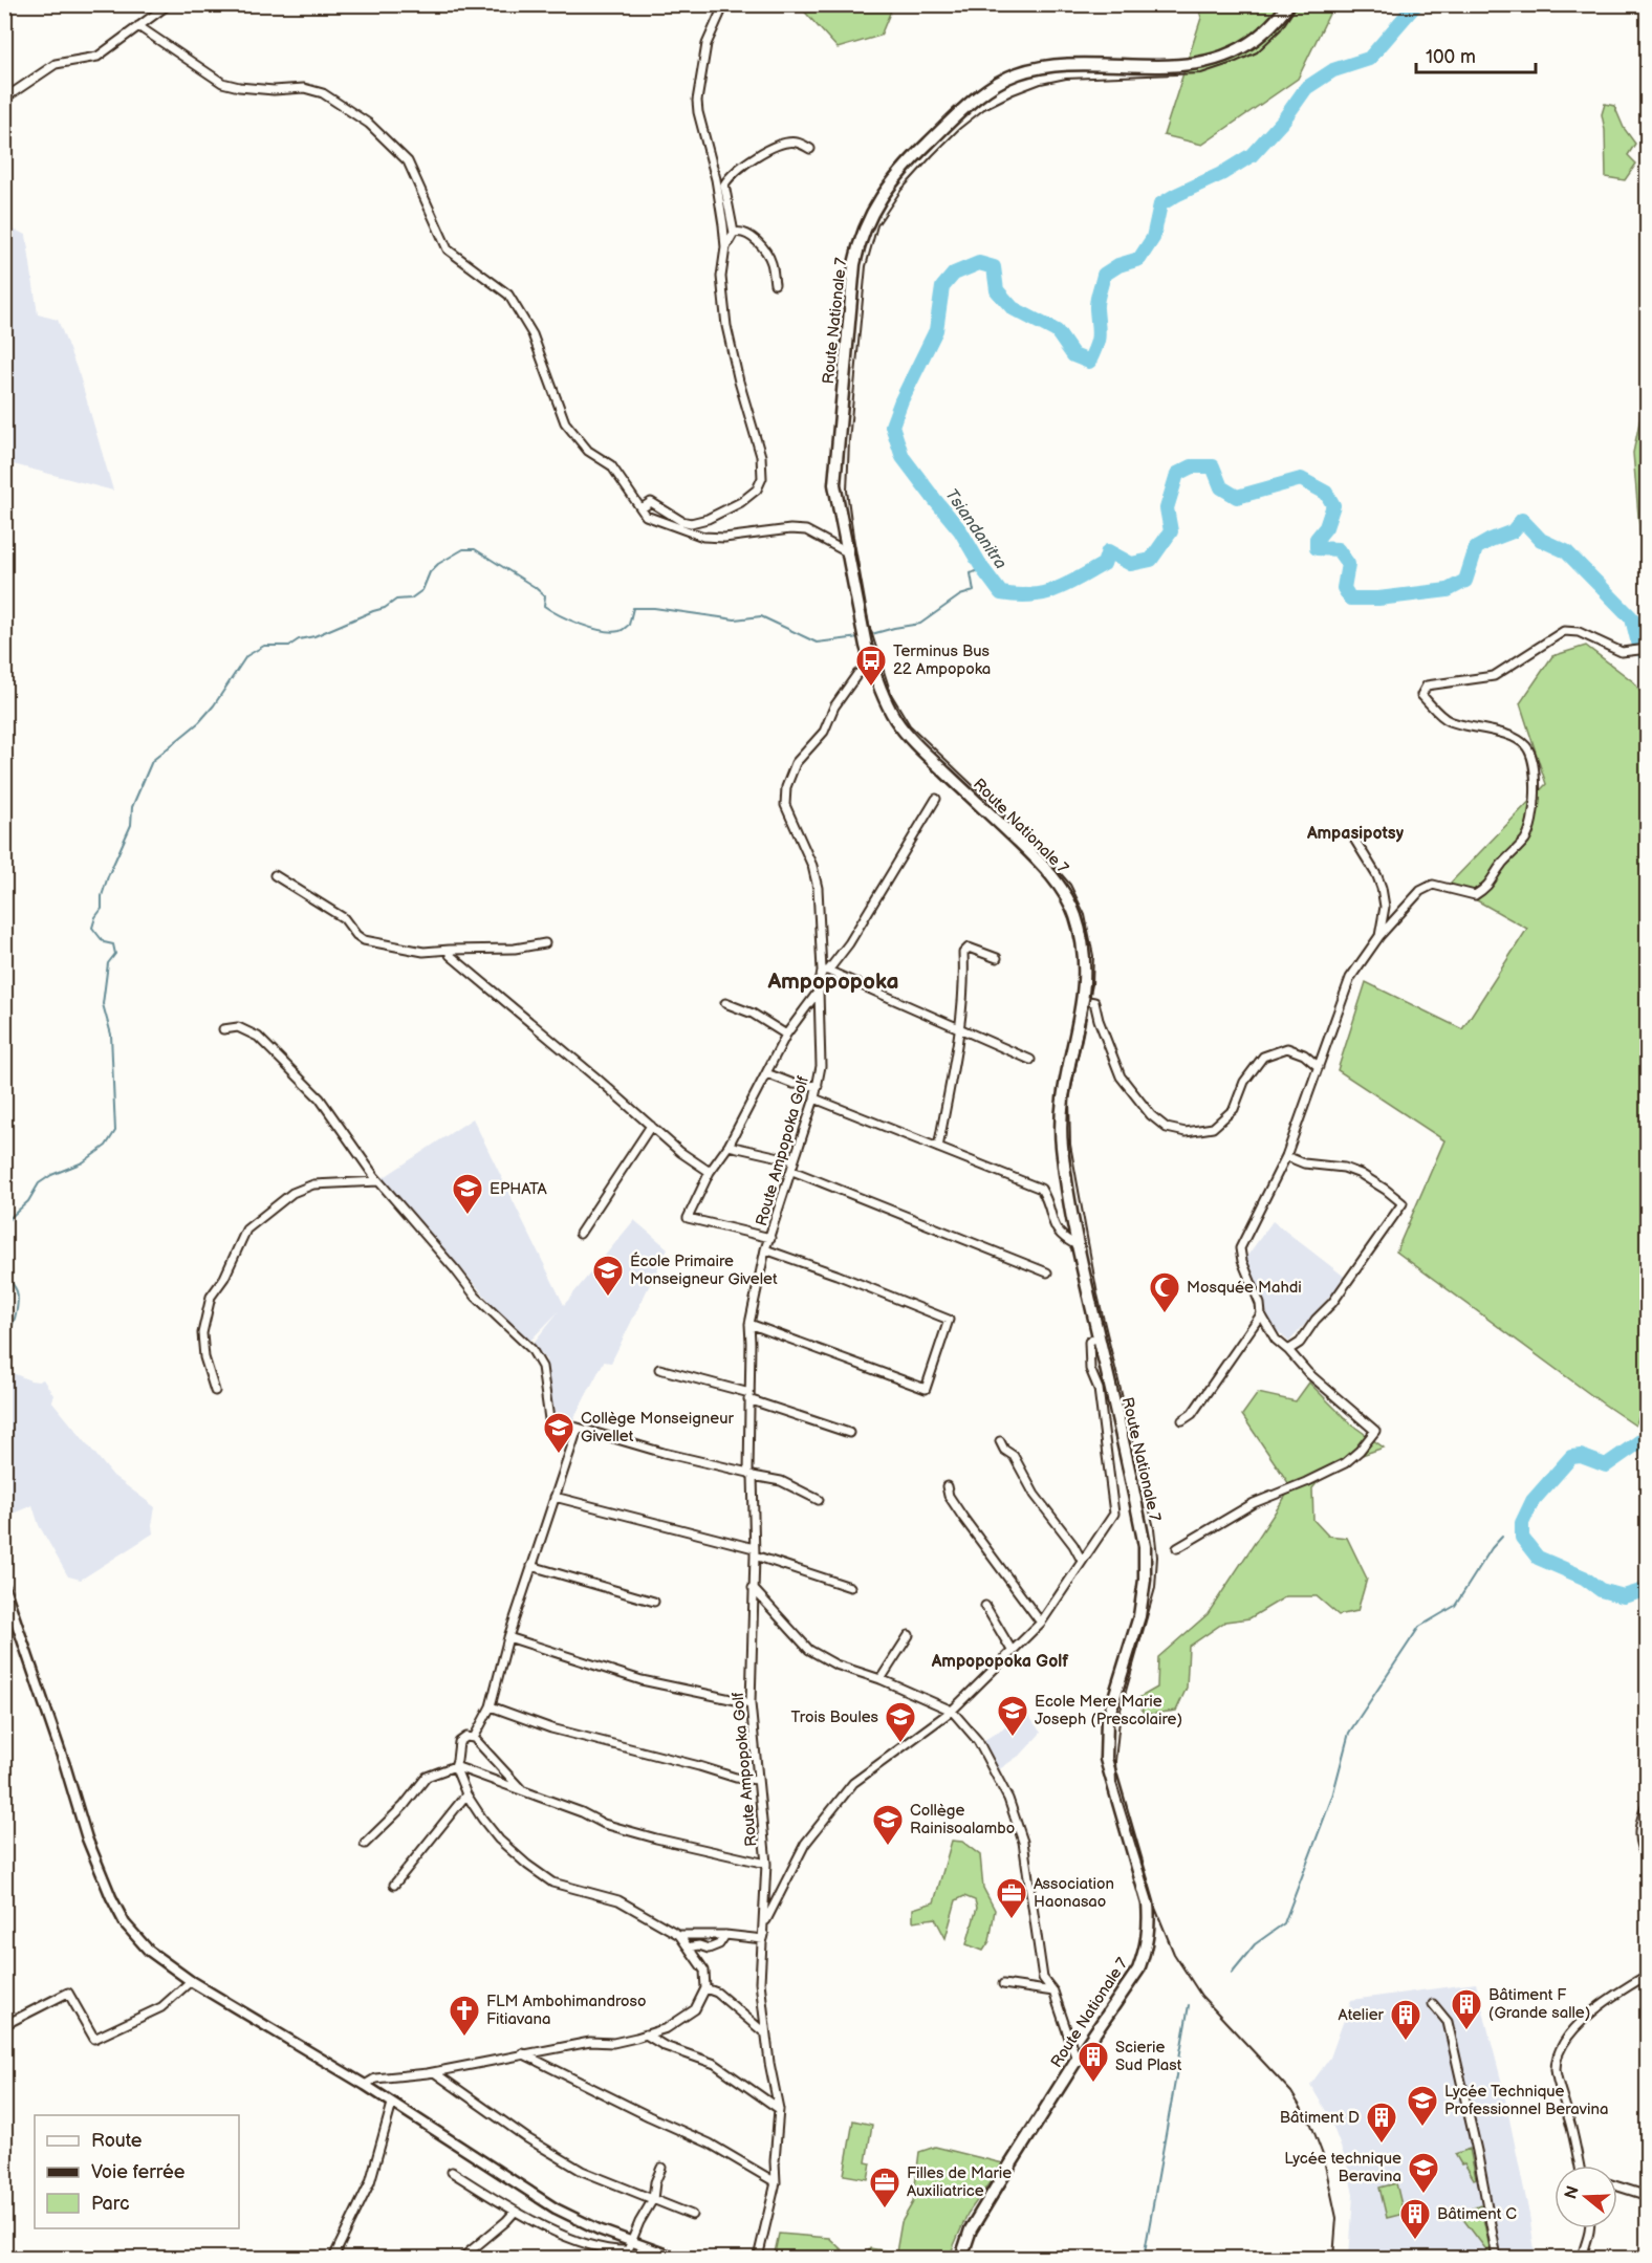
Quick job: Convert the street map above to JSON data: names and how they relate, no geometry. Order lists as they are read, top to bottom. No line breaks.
{"streets":{"main road":["Route Nationale 7"],"street":["Route Ampopoka Golf"]},"crossings":[["Route Nationale 7","Route Ampopoka Golf"]],"districts":["Ampasipotsy","Ampopopoka","Ampopopoka Golf"],"water":["Tsiandanitra"],"places":{"bus stop":["Terminus Bus 22 Ampopoka"],"school or university":["EPHATA","École Primaire Monseigneur Givelet","Collège Monseigneur Givellet","Ecole Mere Marie Joseph (Prescolaire)","Trois Boules","Collège Rainisoalambo","Lycée Technique Professionnel Beravina","Lycée technique Beravina"],"mosque":["Mosquée Mahdi"],"office":["Association Haonasao","Filles de Marie Auxiliatrice"],"building":["Bâtiment F (Grande salle)","Atelier","Scierie Sud Plast","Bâtiment D","Bâtiment C"],"church":["FLM Ambohimandroso Fitiavana"]},"legend":["Route","Voie ferrée","Parc"],"scale_bar":"100 m","north":"left"}
